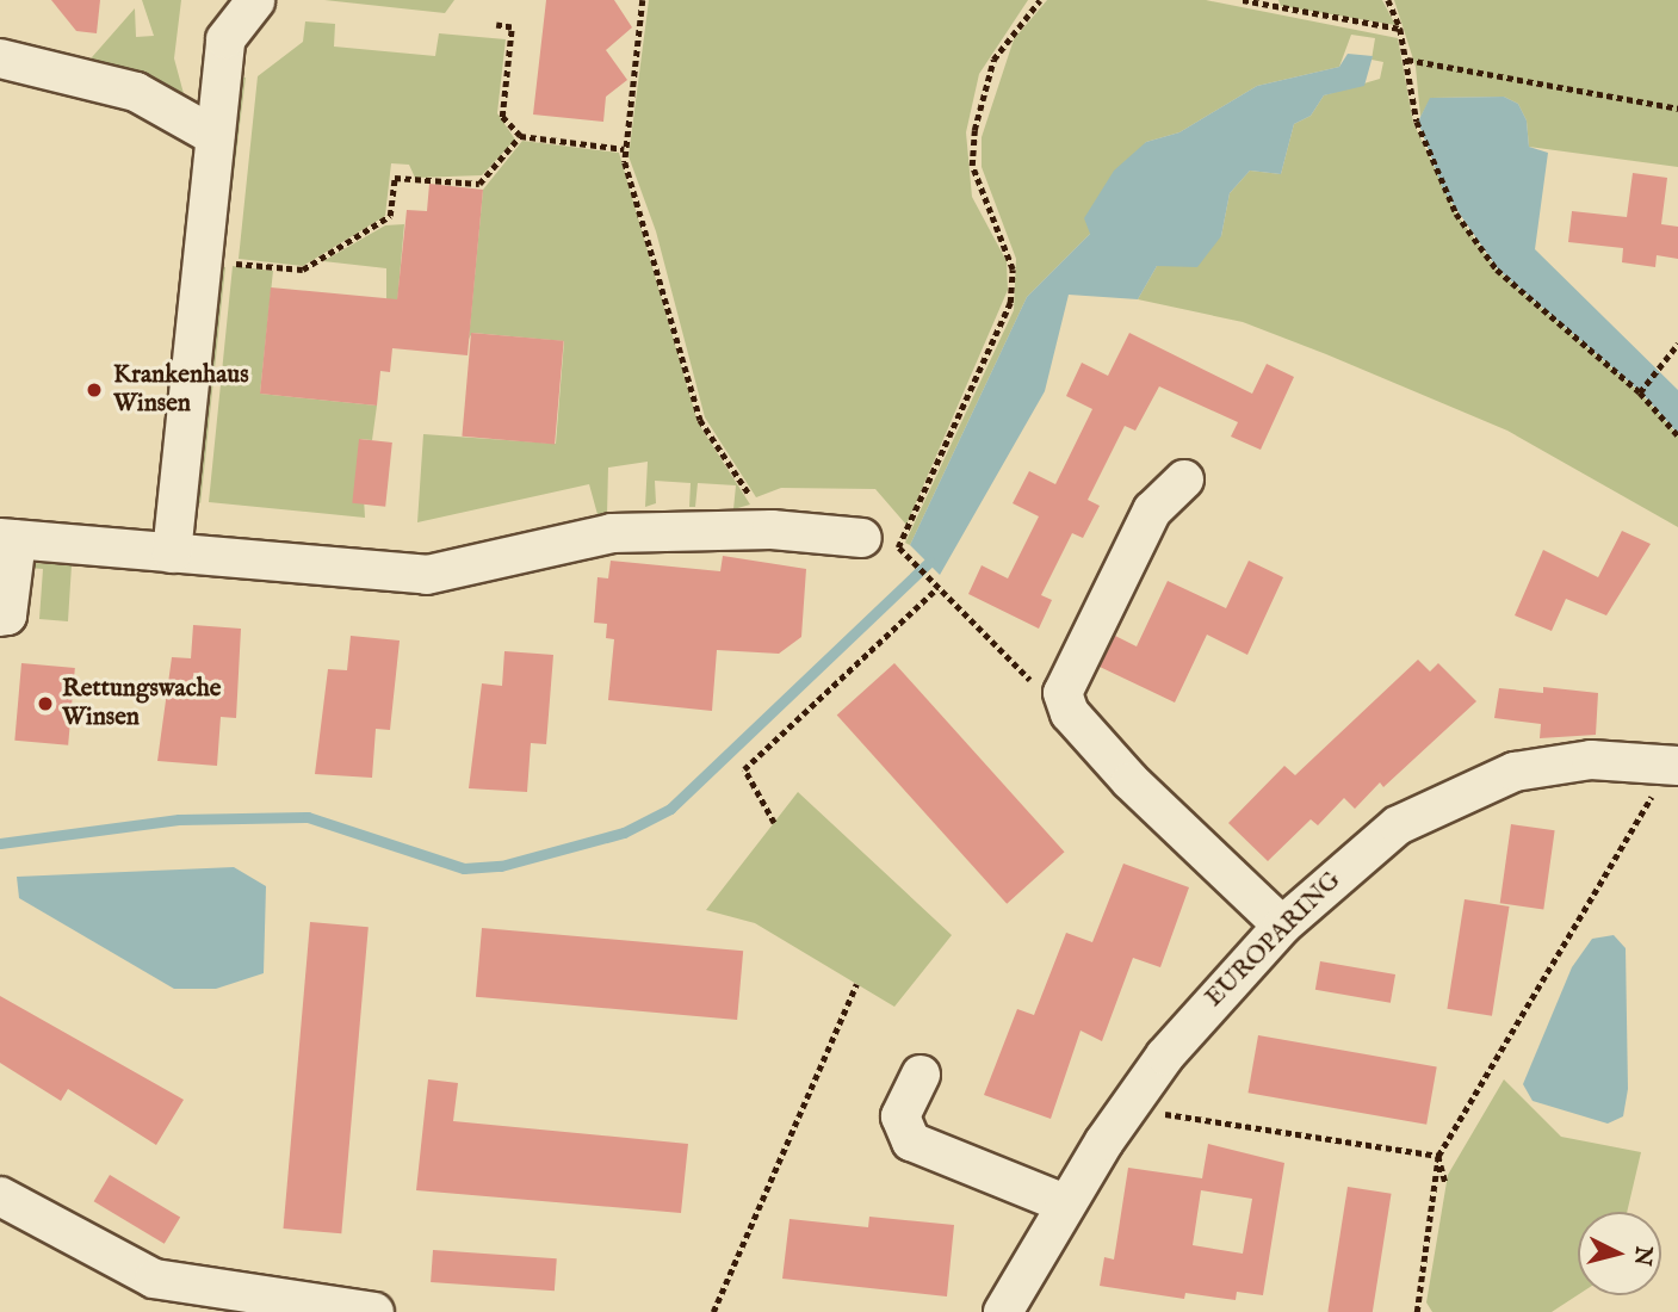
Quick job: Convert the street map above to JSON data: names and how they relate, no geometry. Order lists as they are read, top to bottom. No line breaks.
{"streets":{"street":["EUROPARING"]},"places":["Krankenhaus Winsen","Rettungswache Winsen"],"north":"right"}
